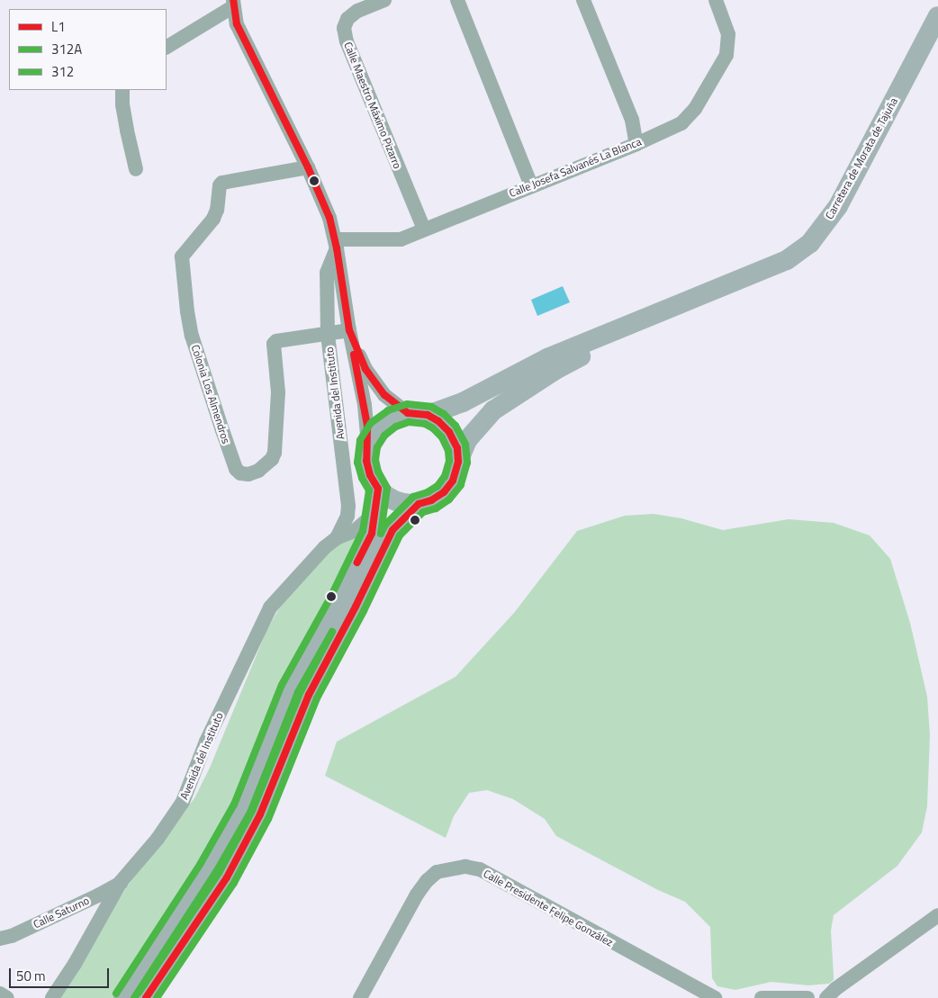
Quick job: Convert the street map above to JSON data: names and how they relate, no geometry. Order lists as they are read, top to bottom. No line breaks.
{"streets":{"main road":["Carretera de Morata de Tajuña"],"street":["Calle Maestro Máximo Pizarro","Calle Josefa Salvanés La Blanca","Avenida del Instituto","Colonia Los Almendros","Calle Presidente Felipe González","Calle Saturno"]},"crossings":[["Calle Maestro Máximo Pizarro","Calle Josefa Salvanés La Blanca"],["Carretera de Morata de Tajuña","Avenida del Instituto"],["Calle Josefa Salvanés La Blanca","Avenida del Instituto"],["Avenida del Instituto","Colonia Los Almendros"],["Avenida del Instituto","Calle Saturno"]],"lines":["transit line L1","transit line 312","transit line 312A"],"legend":["L1","312A","312"],"scale_bar":"50 m"}
